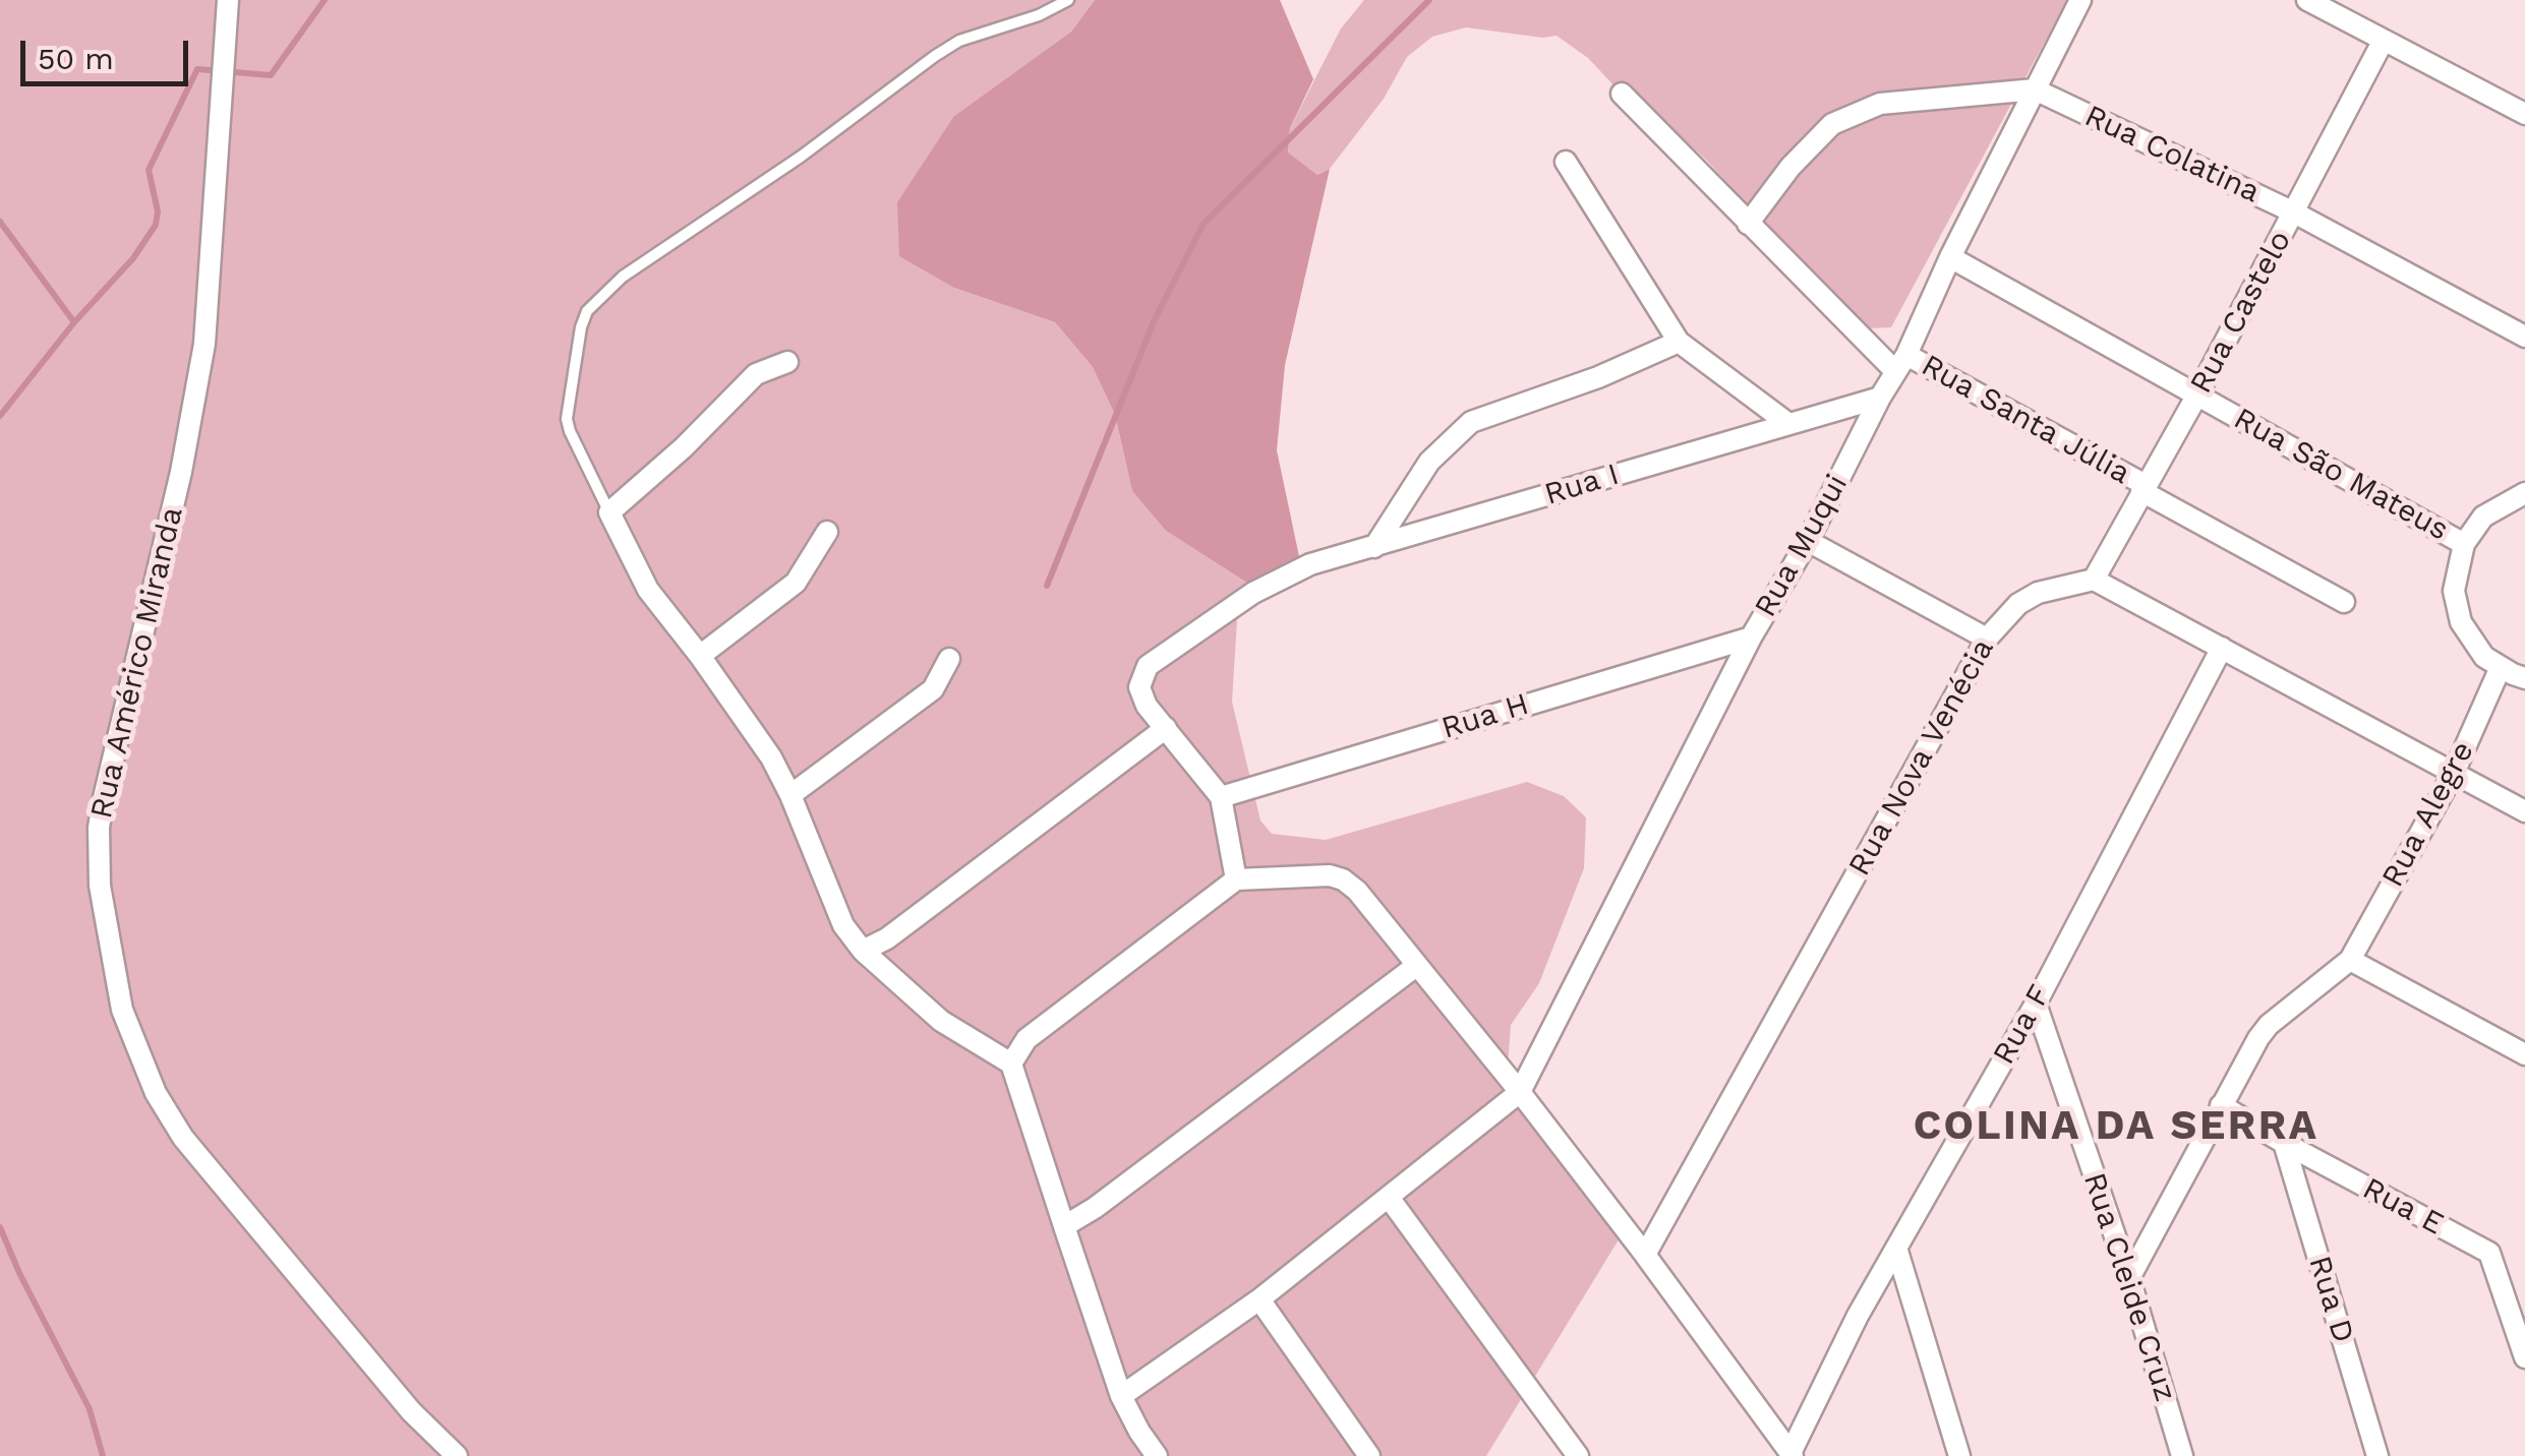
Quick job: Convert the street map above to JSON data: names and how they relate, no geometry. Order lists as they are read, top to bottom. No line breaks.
{"streets":{"street":["Rua Colatina","Rua Castelo","Rua Santa Júlia","Rua São Mateus","Rua I","Rua Muqui","Rua Américo Miranda","Rua H","Rua Nova Venécia","Rua Alegre","Rua F","Rua E","Rua Cleide Cruz","Rua D"]},"crossings":[["Rua Colatina","Rua Castelo"],["Rua Colatina","Rua Muqui"],["Rua Castelo","Rua Santa Júlia"],["Rua Castelo","Rua São Mateus"],["Rua Castelo","Rua Nova Venécia"],["Rua Santa Júlia","Rua Muqui"],["Rua São Mateus","Rua Muqui"],["Rua I","Rua Muqui"],["Rua Muqui","Rua H"],["Rua F","Rua Cleide Cruz"],["Rua E","Rua D"]],"districts":["COLINA DA SERRA"],"scale_bar":"50 m"}
